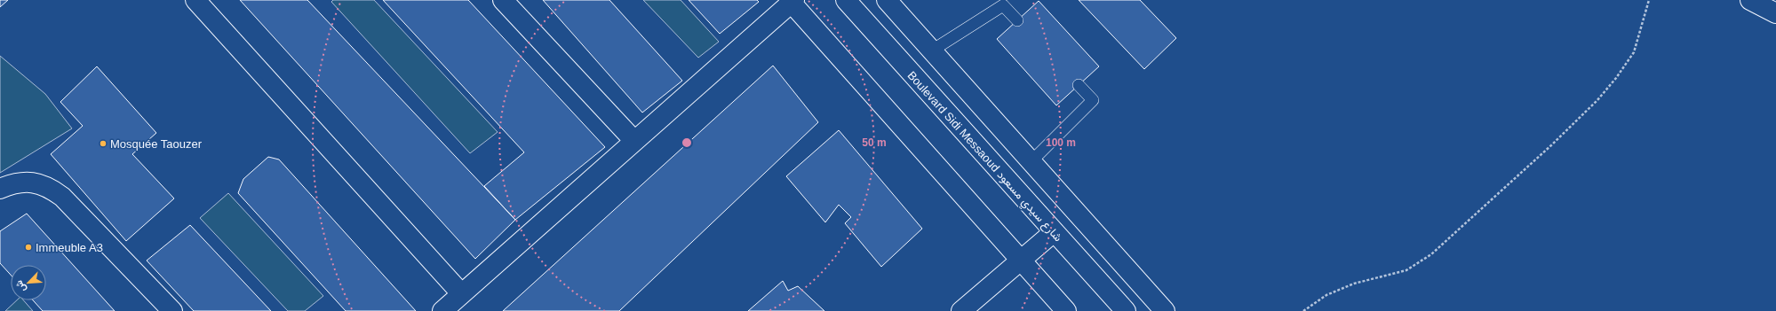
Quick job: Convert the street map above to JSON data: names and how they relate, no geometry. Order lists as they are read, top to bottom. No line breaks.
{"streets":{"street":["Boulevard Sidi Messaoud شارع سيدي مسعود"]},"places":["Mosquée Taouzer","Immeuble A3"],"north":"bottom left","rings":["50 m","100 m"]}
